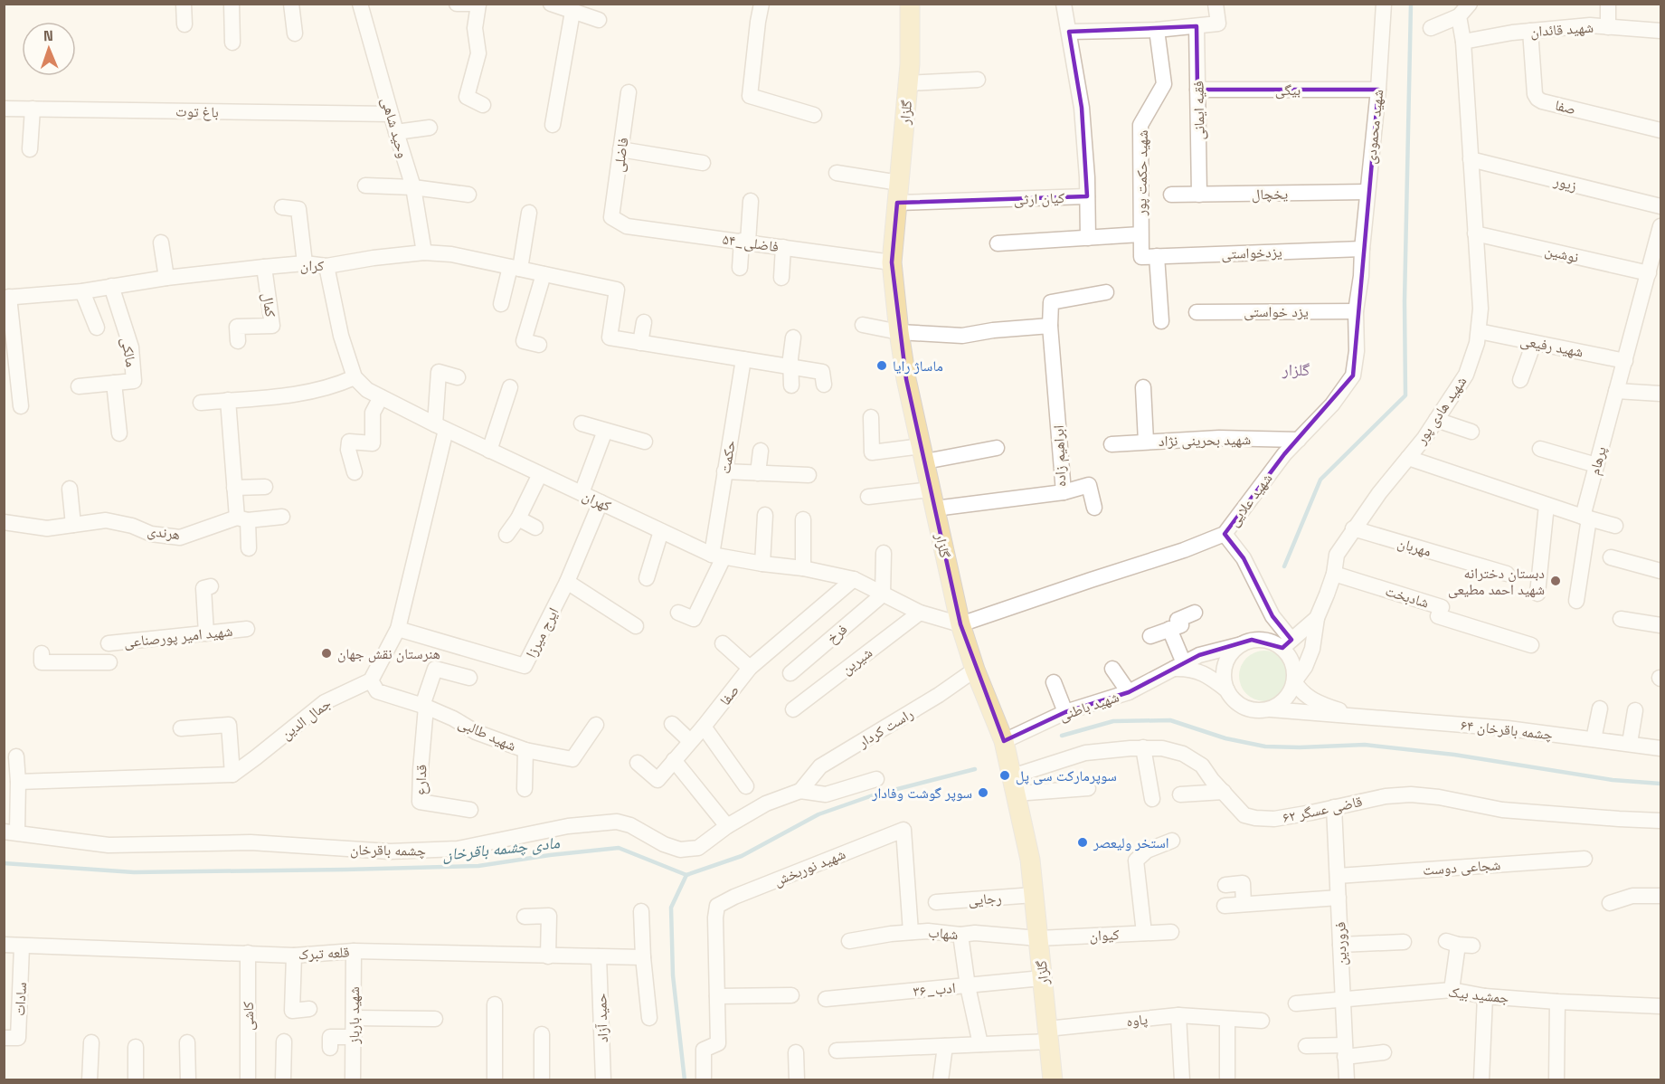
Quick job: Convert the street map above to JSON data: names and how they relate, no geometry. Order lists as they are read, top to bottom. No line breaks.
{"streets":{"main road":["گلزار"],"street":["شهید قائدان","بیگی","صفا","فقیه ایمانی","باغ توت","شهید محمودی","وحید شاهی","فاضلی","شهید حکمت پور","زیور","یخچال","کیان ارثی","۵۴_فاضلی","یزدخواستی","نوشین","کران","کمال","یزد خواستی","شهید رفیعی","مالکی","شهید هادی پور","شهید بحرینی نژاد","ابراهیم زاده","حکمت","پرهام","شهید علایی","کهران","هرندی","مهربان","شادبخت","ایرج میرزا","فرخ","شهید امیر پورصناعی","شیرین","شهید باطنی","جمال الدین","راست کردار","چشمه باقرخان ۶۴","شهید طالبی","قدارع","قاضی عسگر ۶۲","چشمه باقرخان","شهید نوربخش","شجاعی دوست","رجایی","شهاب","کیوان","فروردین","قلعه تبرک","۳۶_ادب","جمشید بیک","سادات","شهید بارباز","کاشی","حمید آزاد","پاوه"]},"crossings":[["شهید قائدان","صفا"],["شهید قائدان","شهید هادی پور"],["بیگی","فقیه ایمانی"],["بیگی","شهید محمودی"],["صفا","کهران"],["فقیه ایمانی","یخچال"],["باغ توت","وحید شاهی"],["گلزار","کیان ارثی"],["گلزار","۵۴_فاضلی"],["گلزار","ابراهیم زاده"],["گلزار","شهید علایی"],["گلزار","کهران"],["گلزار","شهید باطنی"],["گلزار","راست کردار"],["گلزار","قاضی عسگر ۶۲"],["گلزار","رجایی"],["گلزار","شهاب"],["گلزار","کیوان"],["گلزار","۳۶_ادب"],["گلزار","پاوه"],["شهید محمودی","یخچال"],["شهید محمودی","یزدخواستی"],["شهید محمودی","شهید علایی"],["وحید شاهی","کران"],["فاضلی","۵۴_فاضلی"],["شهید حکمت پور","یزدخواستی"],["زیور","شهید هادی پور"],["یزدخواستی","شهید علایی"],["نوشین","شهید هادی پور"],["نوشین","پرهام"],["کران","کمال"],["کران","مالکی"],["یزد خواستی","شهید علایی"],["شهید رفیعی","شهید هادی پور"],["شهید رفیعی","پرهام"],["شهید هادی پور","مهربان"],["شهید هادی پور","شادبخت"],["شهید هادی پور","شهید باطنی"],["شهید بحرینی نژاد","شهید علایی"],["حکمت","کهران"],["شهید علایی","کهران"],["کهران","ایرج میرزا"],["کهران","فرخ"],["کهران","شیرین"],["جمال الدین","شهید طالبی"],["راست کردار","چشمه باقرخان"],["شهید طالبی","قدارع"],["قاضی عسگر ۶۲","فروردین"],["شهید نوربخش","شهاب"],["شجاعی دوست","فروردین"],["شهاب","کیوان"],["فروردین","جمشید بیک"],["قلعه تبرک","سادات"],["قلعه تبرک","شهید بارباز"],["قلعه تبرک","کاشی"],["قلعه تبرک","حمید آزاد"]],"districts":["گلزار"],"water":["مادی چشمه باقرخان"],"places":["ماساژ رایا","دبستان دخترانه شهید احمد مطیعی","هنرستان نقش جهان","سوپرمارکت سی پل","سوپر گوشت وفادار","استخر ولیعصر"],"north":"top"}
